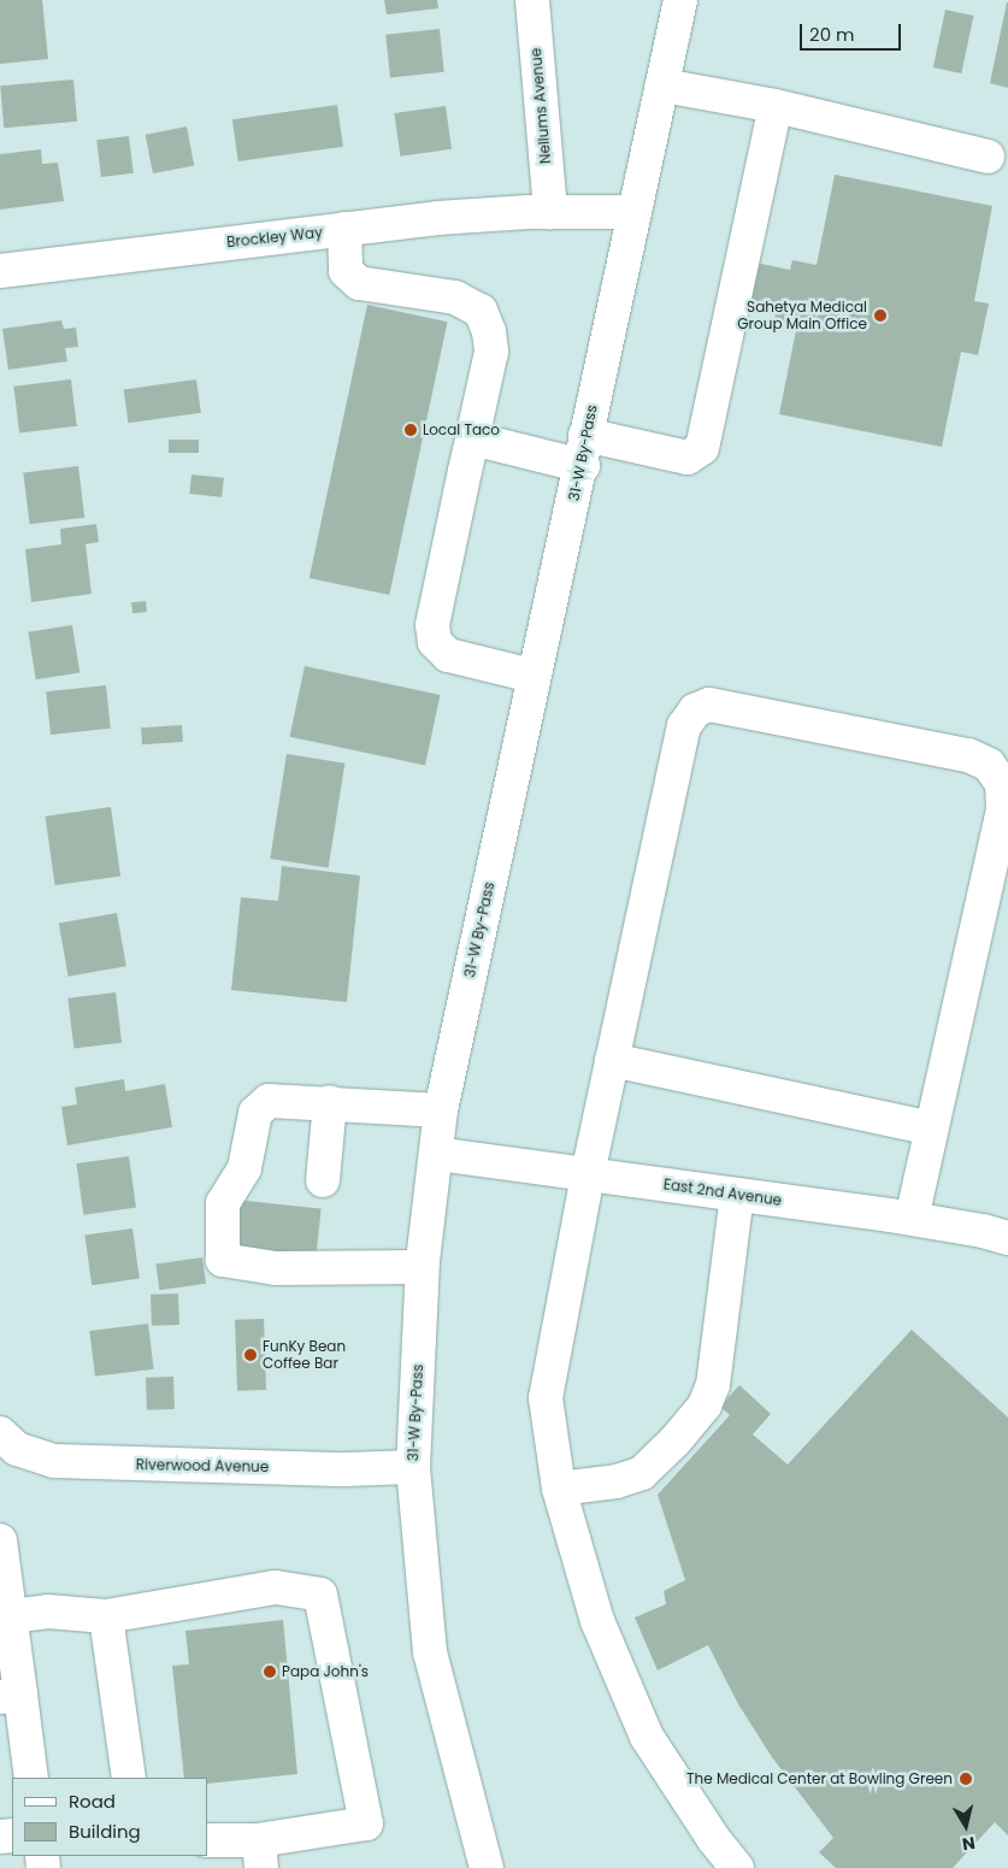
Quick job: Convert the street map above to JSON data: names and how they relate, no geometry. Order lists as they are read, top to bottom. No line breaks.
{"streets":{"main road":["Nellums Avenue","Brockley Way","31-W By-Pass","East 2nd Avenue","Riverwood Avenue"]},"crossings":[["Nellums Avenue","Brockley Way"],["Brockley Way","31-W By-Pass"],["31-W By-Pass","East 2nd Avenue"],["31-W By-Pass","Riverwood Avenue"]],"places":["Sahetya Medical Group Main Office","Local Taco","FunKy Bean Coffee Bar","Papa John's","The Medical Center at Bowling Green"],"legend":["Road","Building"],"scale_bar":"20 m","north":"bottom"}
